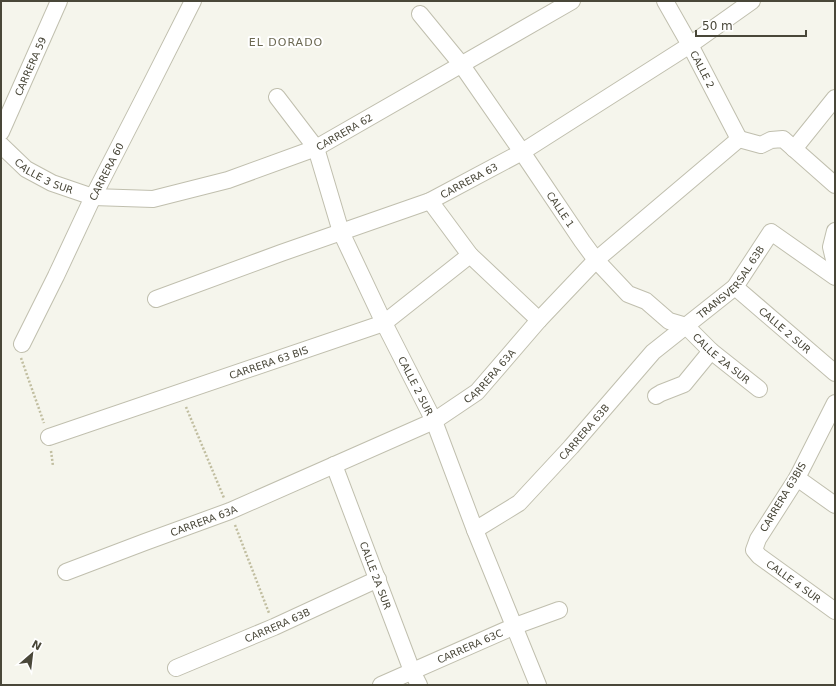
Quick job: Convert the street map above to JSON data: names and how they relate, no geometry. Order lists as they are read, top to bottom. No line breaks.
{"streets":{"street":["CARRERA 59","CALLE 2","CARRERA 62","CARRERA 60","CALLE 3 SUR","CARRERA 63","CALLE 1","TRANSVERSAL 63B","CALLE 2 SUR","CALLE 2A SUR","CARRERA 63 BIS","CARRERA 63A","CARRERA 63B","CARRERA 63BIS","CALLE 4 SUR","CARRERA 63C"]},"crossings":[["CALLE 2","CARRERA 63"],["CALLE 2","CARRERA 63A"],["CARRERA 62","CARRERA 60"],["CARRERA 62","CALLE 3 SUR"],["CARRERA 62","CALLE 1"],["CARRERA 62","CALLE 2 SUR"],["CARRERA 60","CALLE 3 SUR"],["CARRERA 63","CALLE 1"],["CARRERA 63","CALLE 2 SUR"],["CALLE 1","TRANSVERSAL 63B"],["CALLE 1","CALLE 2A SUR"],["CALLE 1","CARRERA 63A"],["CALLE 1","CARRERA 63B"],["TRANSVERSAL 63B","CALLE 2 SUR"],["TRANSVERSAL 63B","CALLE 2A SUR"],["TRANSVERSAL 63B","CARRERA 63B"],["CALLE 2 SUR","CARRERA 63 BIS"],["CALLE 2 SUR","CARRERA 63A"],["CALLE 2 SUR","CARRERA 63B"],["CALLE 2 SUR","CARRERA 63C"],["CALLE 2A SUR","CARRERA 63A"],["CALLE 2A SUR","CARRERA 63B"],["CALLE 2A SUR","CARRERA 63C"],["CARRERA 63BIS","CALLE 4 SUR"]],"districts":["EL DORADO"],"scale_bar":"50 m","north":"top right"}
